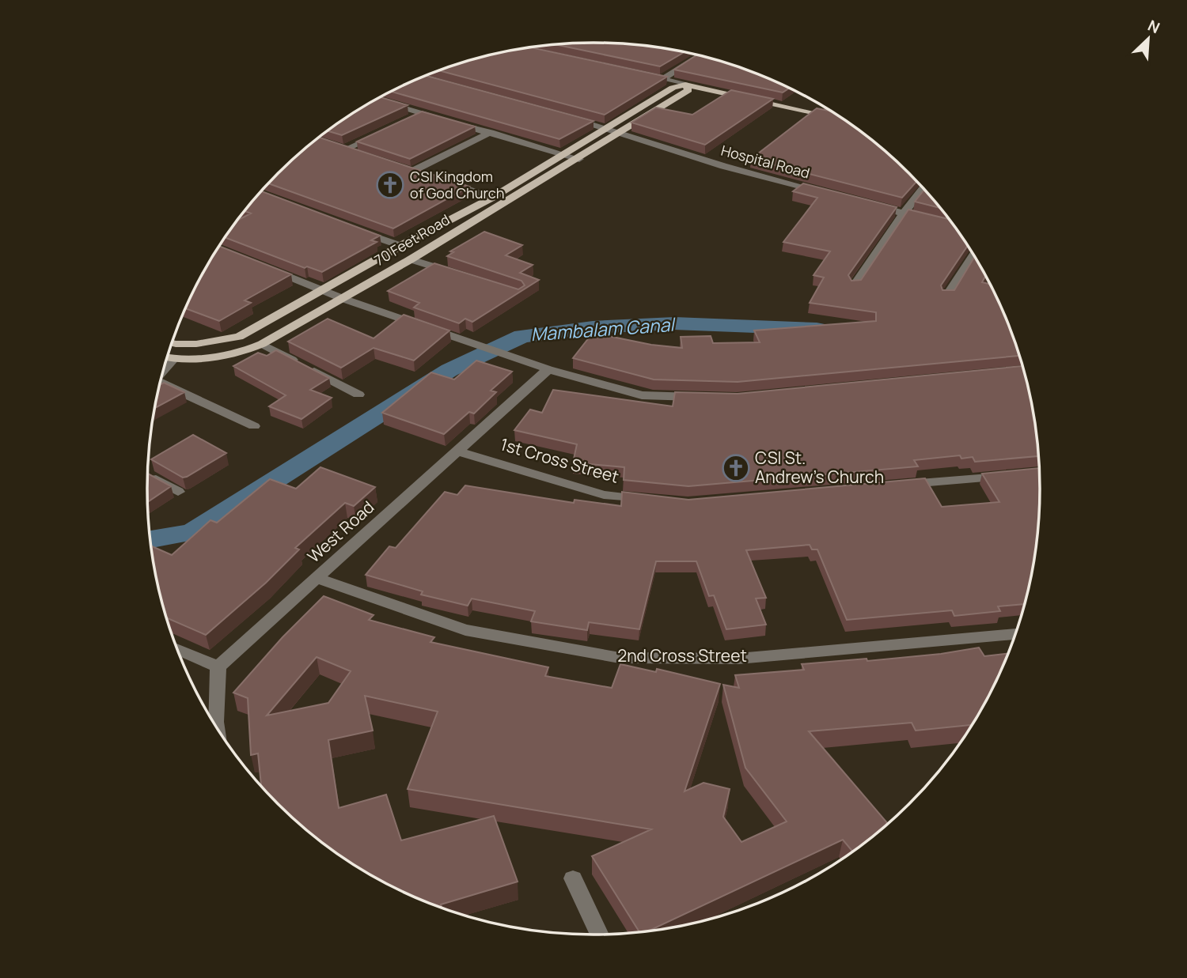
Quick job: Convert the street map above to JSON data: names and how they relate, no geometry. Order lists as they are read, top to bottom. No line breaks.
{"streets":{"main road":["70 Feet Road"],"street":["Hospital Road","1st Cross Street","West Road","2nd Cross Street"]},"crossings":[["Hospital Road","70 Feet Road"],["1st Cross Street","West Road"],["West Road","2nd Cross Street"]],"water":["Mambalam Canal"],"places":{"church":["CSI Kingdom of God Church","CSI St. Andrew's Church"]},"north":"top right"}
